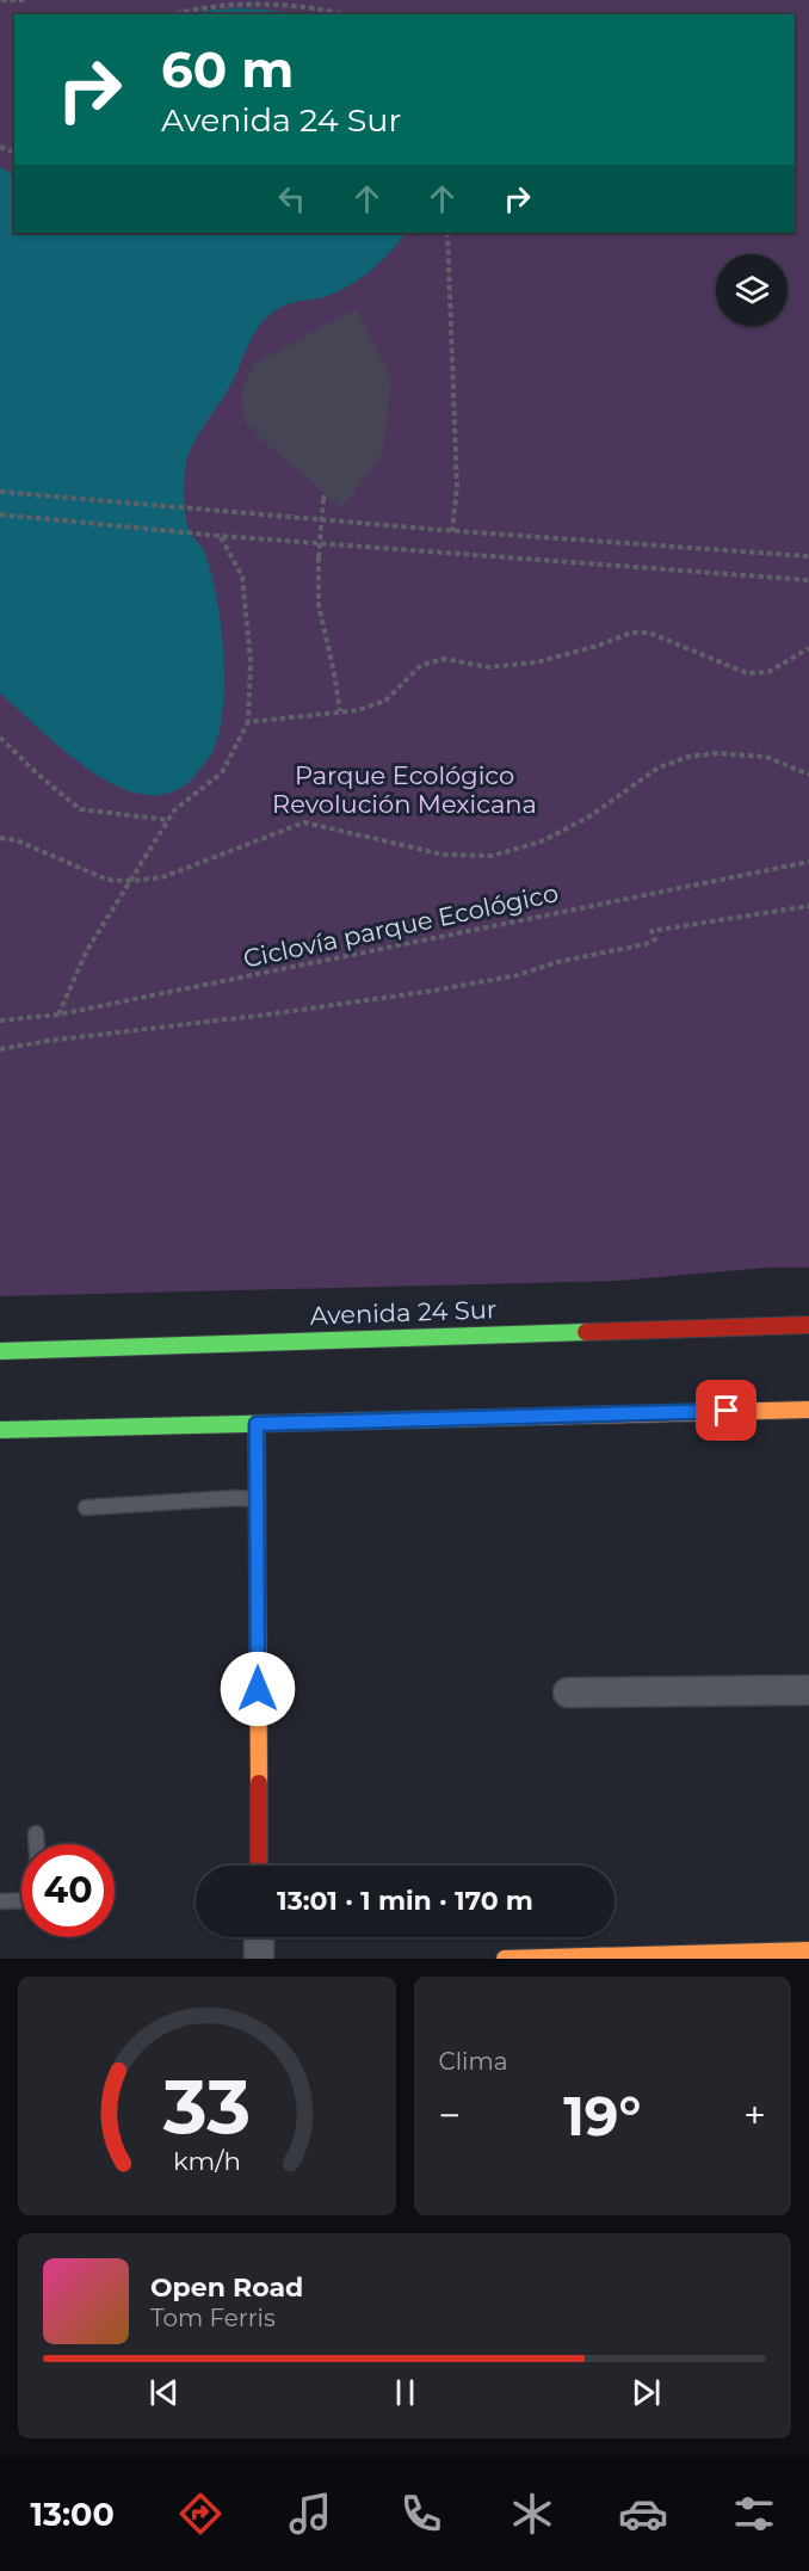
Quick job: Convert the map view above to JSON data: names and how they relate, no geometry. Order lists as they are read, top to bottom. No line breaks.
{"streets":{"main road":["Avenida 24 Sur"],"path":["Ciclovía parque Ecológico"]},"parks":["Parque Ecológico Revolución Mexicana"],"page":{"turn":["60 m","Avenida 24 Sur"],"limit":"40","trip":"13:01 · 1 min · 170 m","tile":"Clima","heat":["−","19°","+"],"song":["Open Road","Tom Ferris"],"tabs":"13:00","gauge":["33","km/h"]}}
